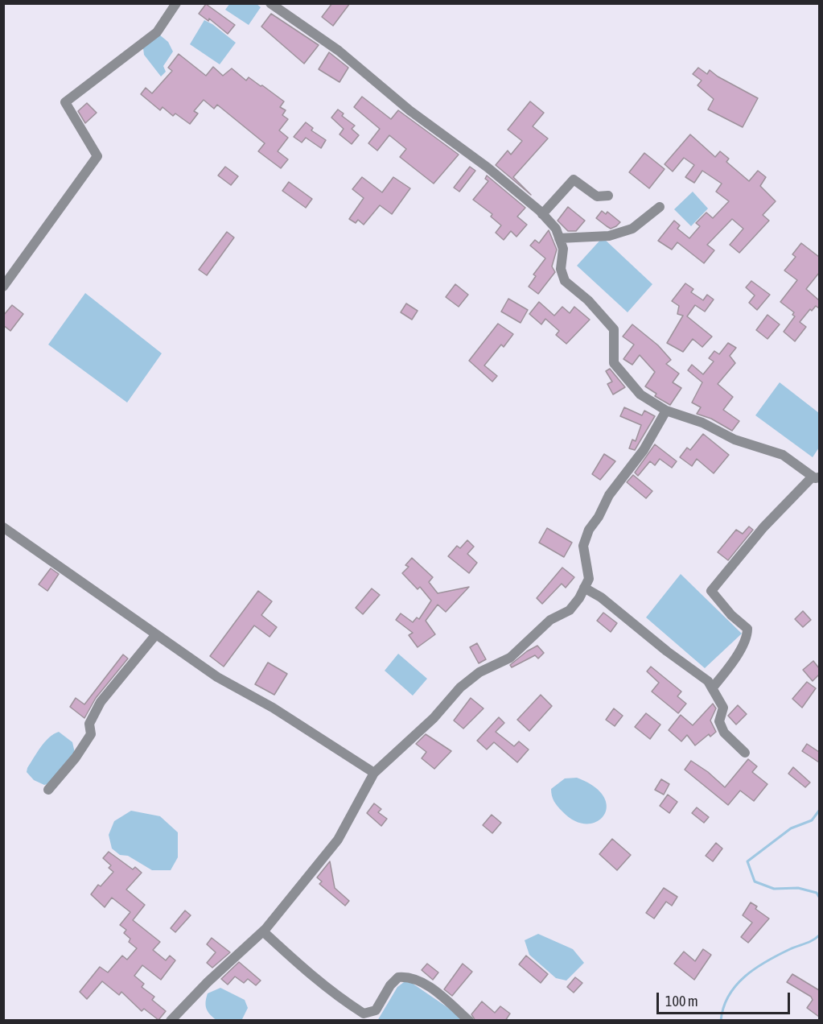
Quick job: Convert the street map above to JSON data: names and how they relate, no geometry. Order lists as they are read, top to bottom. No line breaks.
{"scale_bar":"100 m"}
